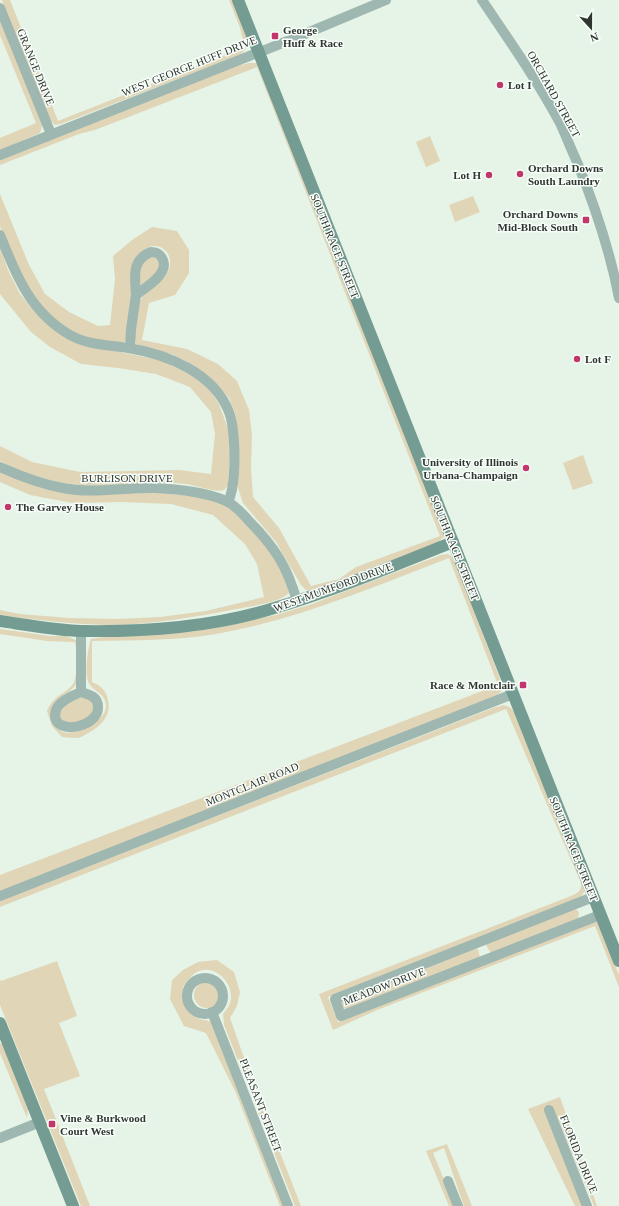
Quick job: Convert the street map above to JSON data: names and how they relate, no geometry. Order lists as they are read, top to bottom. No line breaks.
{"streets":{"street":["WEST GEORGE HUFF DRIVE","GRANGE DRIVE","ORCHARD STREET","SOUTH RACE STREET","BURLISON DRIVE","WEST MUMFORD DRIVE","MONTCLAIR ROAD","MEADOW DRIVE","PLEASANT STREET","FLORIDA DRIVE"]},"crossings":[["WEST GEORGE HUFF DRIVE","GRANGE DRIVE"],["WEST GEORGE HUFF DRIVE","SOUTH RACE STREET"],["SOUTH RACE STREET","WEST MUMFORD DRIVE"],["SOUTH RACE STREET","MONTCLAIR ROAD"],["SOUTH RACE STREET","MEADOW DRIVE"],["BURLISON DRIVE","WEST MUMFORD DRIVE"]],"places":{"transit":["George Huff & Race","Orchard Downs Mid-Block South","Race & Montclair","Vine & Burkwood Court West"],"other":["Lot I","Orchard Downs South Laundry","Lot H","Lot F","University of Illinois Urbana-Champaign","The Garvey House"]},"north":"bottom"}
